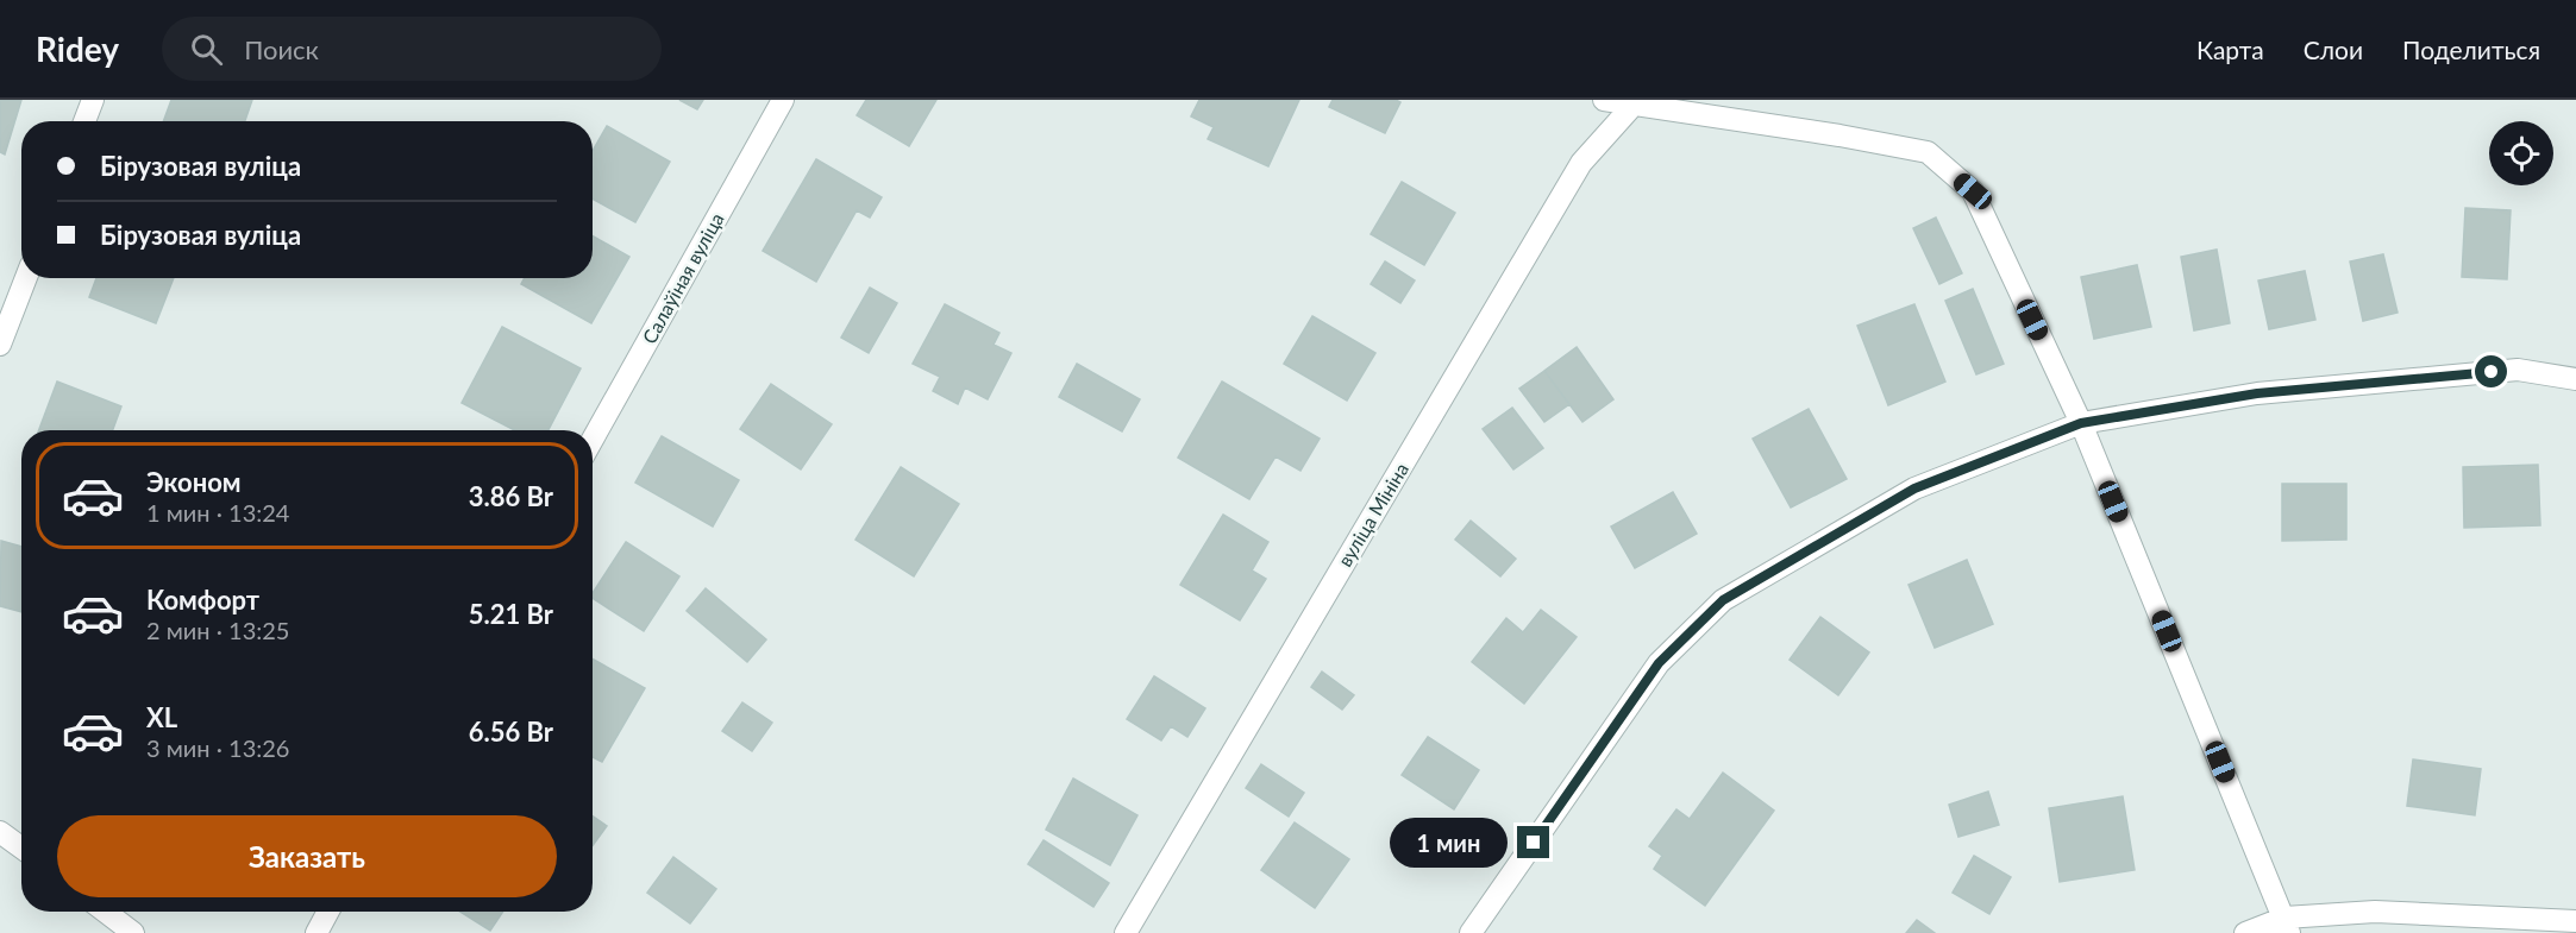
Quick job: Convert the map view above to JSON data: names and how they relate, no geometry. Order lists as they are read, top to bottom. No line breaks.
{"streets":{"street":["Салаўіная вуліца","вуліца Мініна"]},"page":{"header":"Ridey","search":"Поиск","nav":["Карта","Слои","Поделиться"],"banner":["Бірузовая вуліца","Бірузовая вуліца"],"list":[{"name":"Эконом","note":"1 мин · 13:24","value":"3.86 Br"},{"name":"Комфорт","note":"2 мин · 13:25","value":"5.21 Br"},{"name":"XL","note":"3 мин · 13:26","value":"6.56 Br"}],"buttons":"Заказать","bubble":"1 мин"}}
